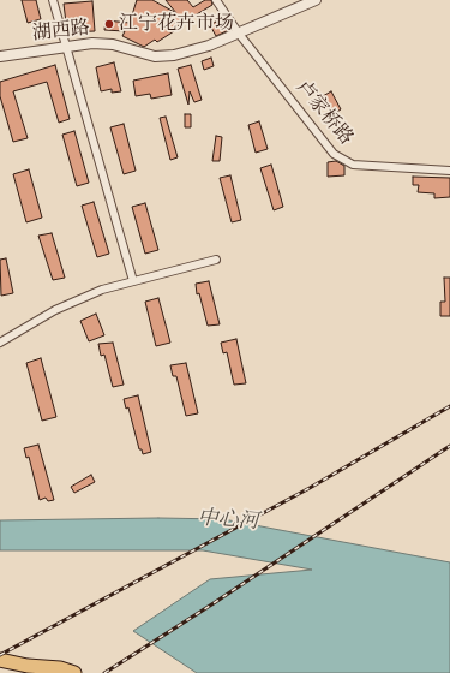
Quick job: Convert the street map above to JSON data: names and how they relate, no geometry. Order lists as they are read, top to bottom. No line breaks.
{"streets":{"street":["湖西路","卢家桥路"]},"crossings":[["湖西路","卢家桥路"]],"water":["中心河"],"places":["江宁花卉市场"]}
